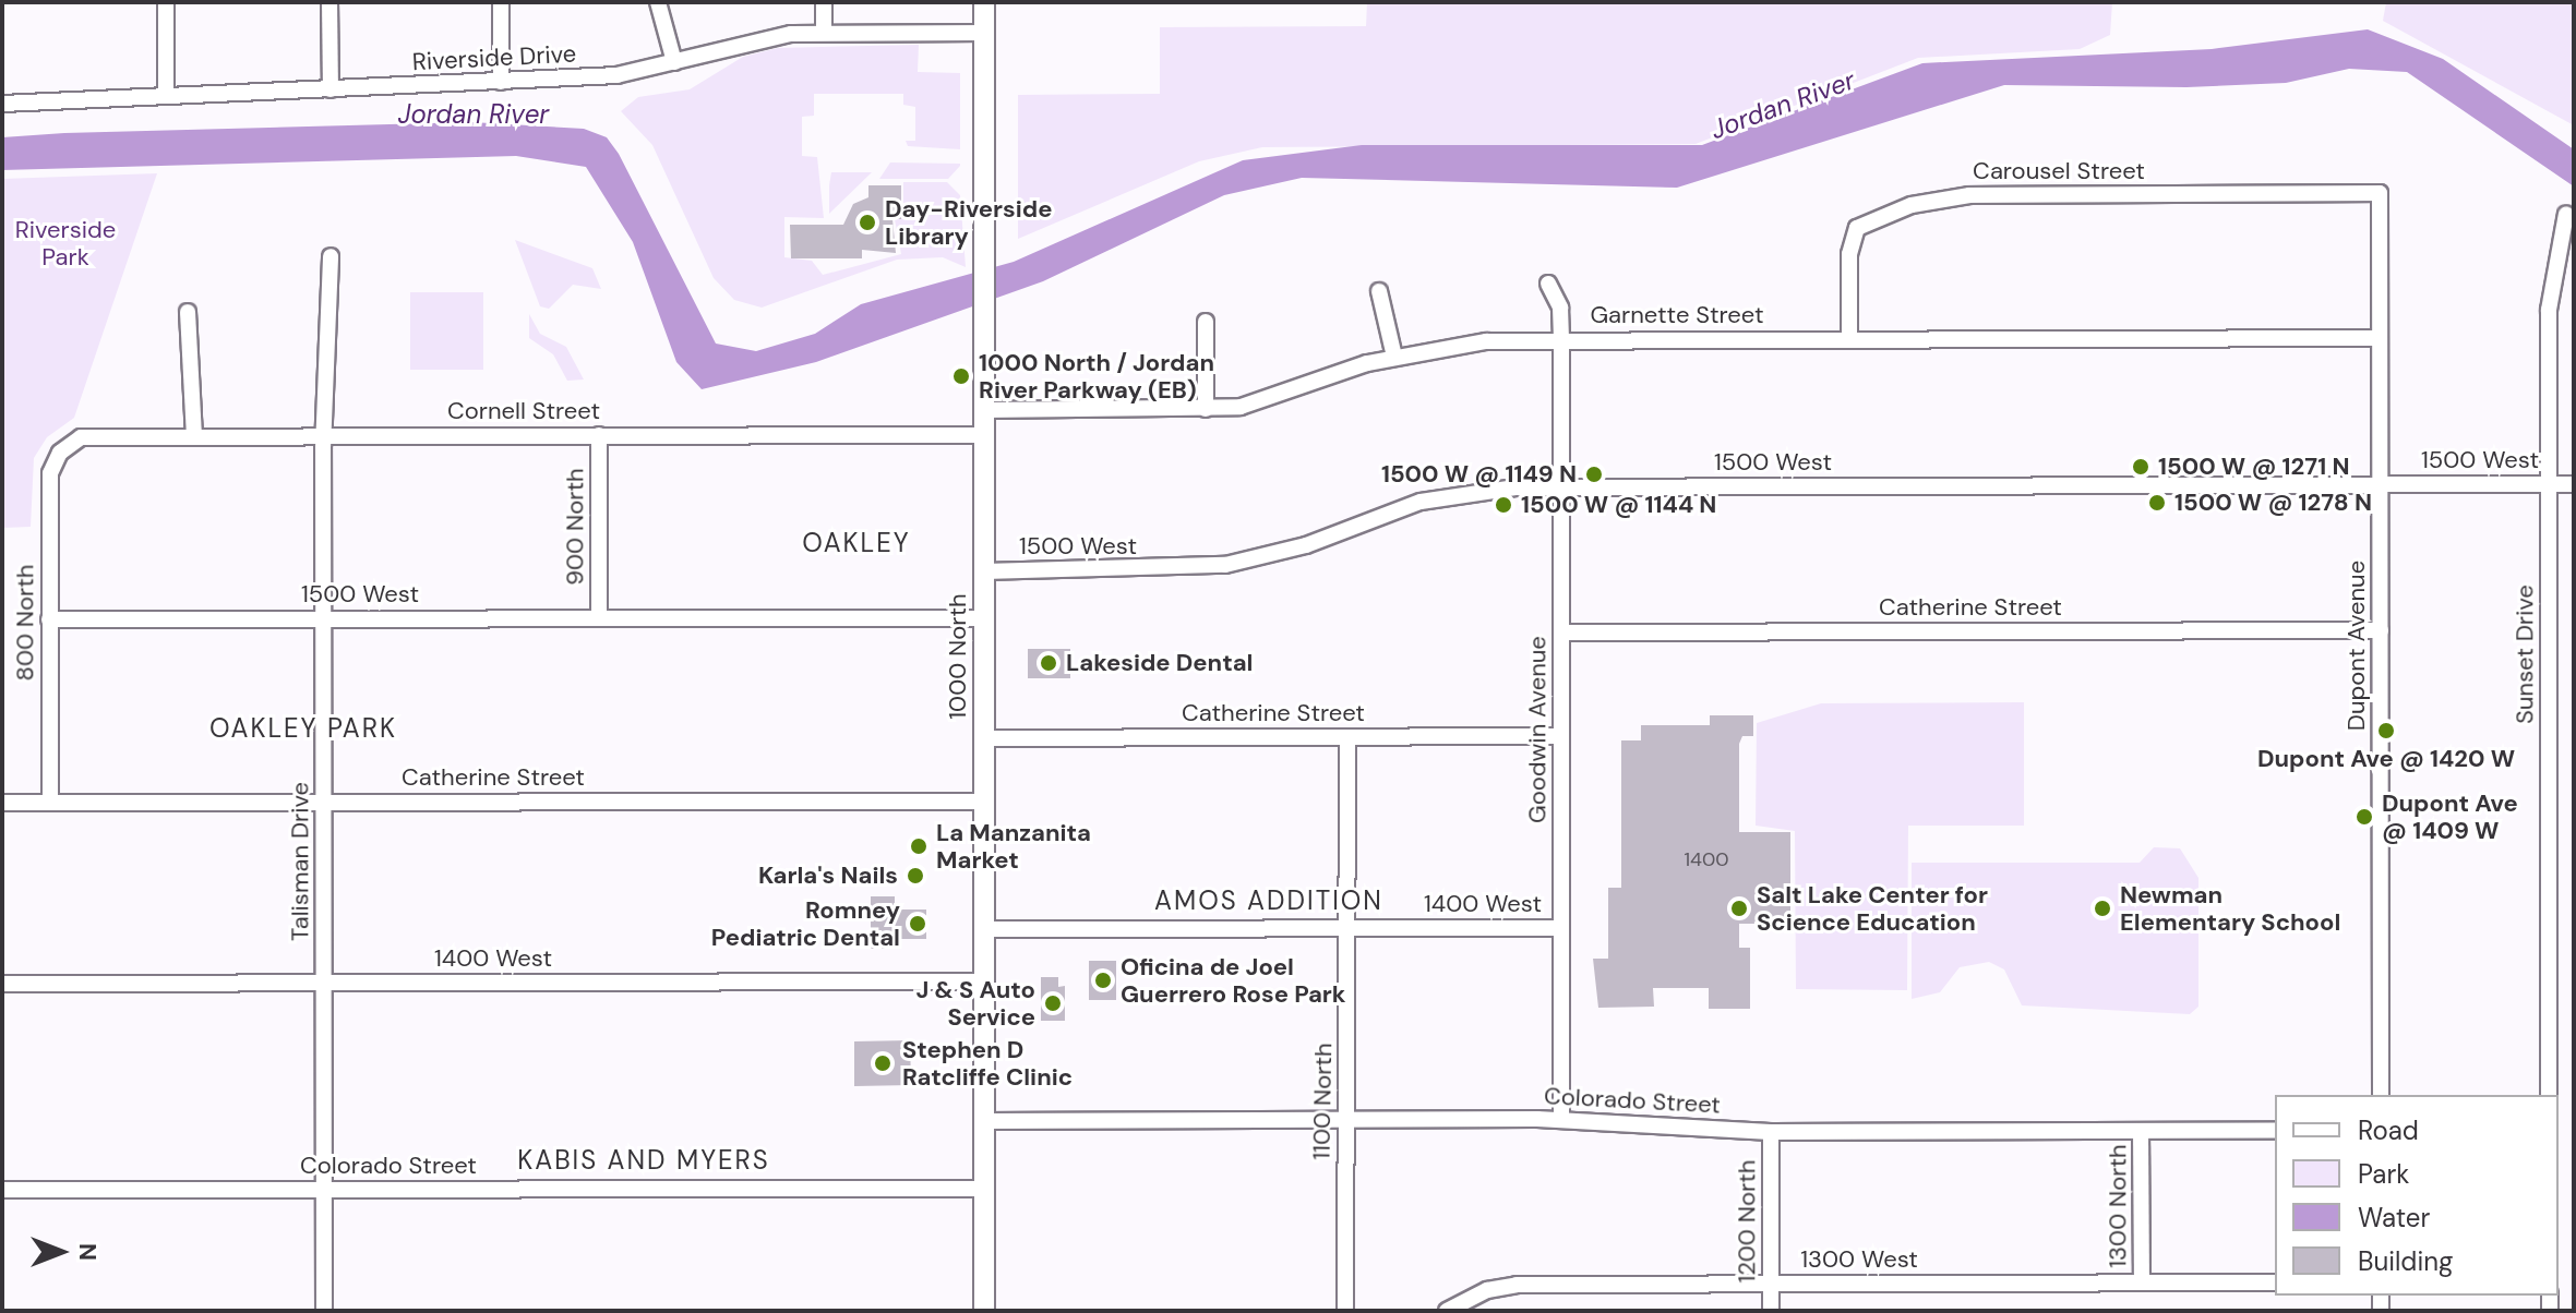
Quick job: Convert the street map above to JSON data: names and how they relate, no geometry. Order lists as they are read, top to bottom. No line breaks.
{"streets":{"street":["Riverside Drive","Carousel Street","Garnette Street","Cornell Street","1500 West","900 North","Catherine Street","800 North","Dupont Avenue","Sunset Drive","1000 North","Goodwin Avenue","Talisman Drive","1400 West","Colorado Street","1100 North","1300 North","1200 North","1300 West"]},"crossings":[["Riverside Drive","1000 North"],["Carousel Street","Garnette Street"],["Carousel Street","Dupont Avenue"],["Garnette Street","Dupont Avenue"],["Garnette Street","1000 North"],["Garnette Street","Goodwin Avenue"],["Cornell Street","900 North"],["Cornell Street","800 North"],["Cornell Street","1000 North"],["Cornell Street","Talisman Drive"],["1500 West","900 North"],["1500 West","800 North"],["1500 West","Dupont Avenue"],["1500 West","Sunset Drive"],["1500 West","1000 North"],["1500 West","Goodwin Avenue"],["1500 West","Talisman Drive"],["Catherine Street","800 North"],["Catherine Street","Dupont Avenue"],["Catherine Street","1000 North"],["Catherine Street","Goodwin Avenue"],["Catherine Street","Talisman Drive"],["Catherine Street","1100 North"],["1000 North","1400 West"],["1000 North","Colorado Street"],["Goodwin Avenue","1400 West"],["Goodwin Avenue","Colorado Street"],["Talisman Drive","1400 West"],["Talisman Drive","Colorado Street"],["1400 West","1100 North"],["Colorado Street","1100 North"],["Colorado Street","1300 North"],["Colorado Street","1200 North"],["1300 North","1300 West"],["1200 North","1300 West"]],"districts":["OAKLEY","OAKLEY PARK","AMOS ADDITION","KABIS AND MYERS"],"water":["Jordan River"],"parks":["Riverside Park"],"places":["Day-Riverside Library","1000 North / Jordan River Parkway (EB)","1500 W @ 1271 N","1500 W @ 1149 N","1500 W @ 1278 N","1500 W @ 1144 N","Lakeside Dental","Dupont Ave @ 1420 W","Dupont Ave @ 1409 W","La Manzanita Market","Karla's Nails","Salt Lake Center for Science Education","Newman Elementary School","Romney Pediatric Dental","Oficina de Joel Guerrero Rose Park","J & S Auto Service","Stephen D Ratcliffe Clinic"],"house_numbers":["1400"],"legend":["Road","Park","Water","Building"],"north":"right"}
